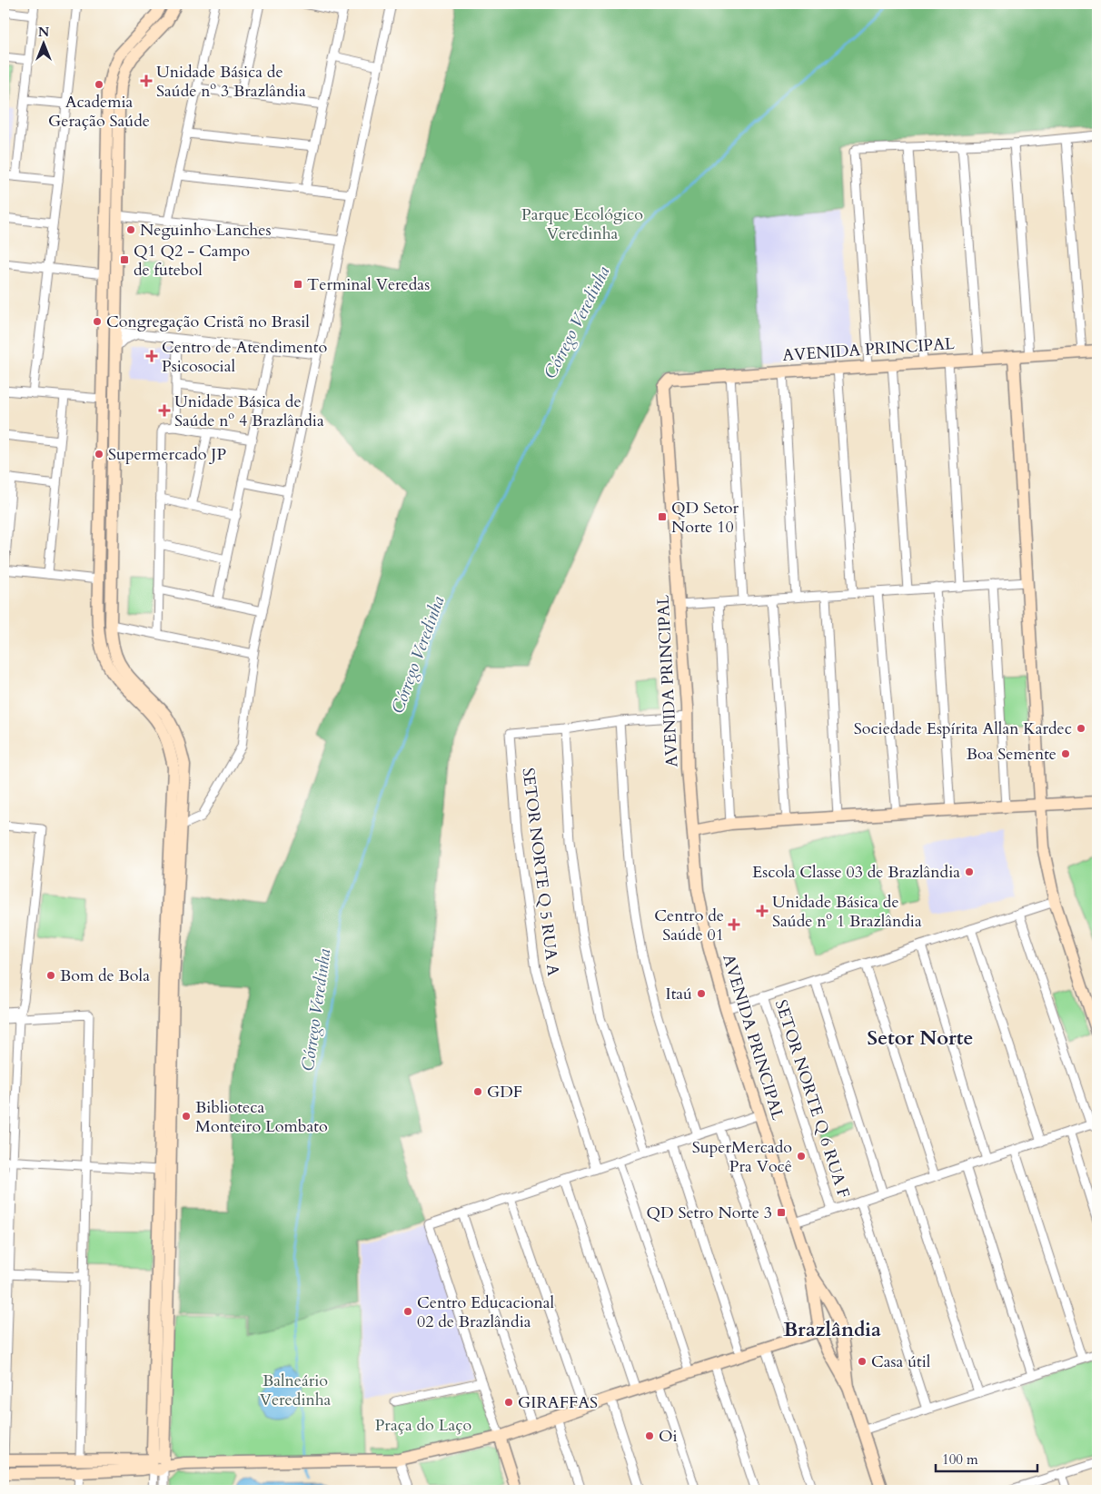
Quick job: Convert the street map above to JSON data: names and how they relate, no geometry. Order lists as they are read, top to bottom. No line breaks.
{"streets":{"street":["AVENIDA PRINCIPAL","SETOR NORTE Q 5 RUA A","SETOR NORTE Q 6 RUA F"]},"districts":["Setor Norte","Brazlândia"],"water":["Córrego Veredinha"],"parks":["Parque Ecológico Veredinha","Balneário Veredinha","Praça do Laço"],"places":{"health":["Unidade Básica de Saúde nº 3 Brazlândia","Centro de Atendimento Psicosocial","Unidade Básica de Saúde nº 4 Brazlândia","Unidade Básica de Saúde nº 1 Brazlândia","Centro de Saúde 01"],"other":["Academia Geração Saúde","Neguinho Lanches","Congregação Cristã no Brasil","Supermercado JP","Sociedade Espírita Allan Kardec","Boa Semente","Escola Classe 03 de Brazlândia","Bom de Bola","Itaú","GDF","Biblioteca Monteiro Lombato","SuperMercado Pra Você","Centro Educacional 02 de Brazlândia","Casa útil","GIRAFFAS","Oi"],"transit":["Q1 Q2 - Campo de futebol","Terminal Veredas","QD Setor Norte 10","QD Setro Norte 3"]},"scale_bar":"100 m","north":"top"}
